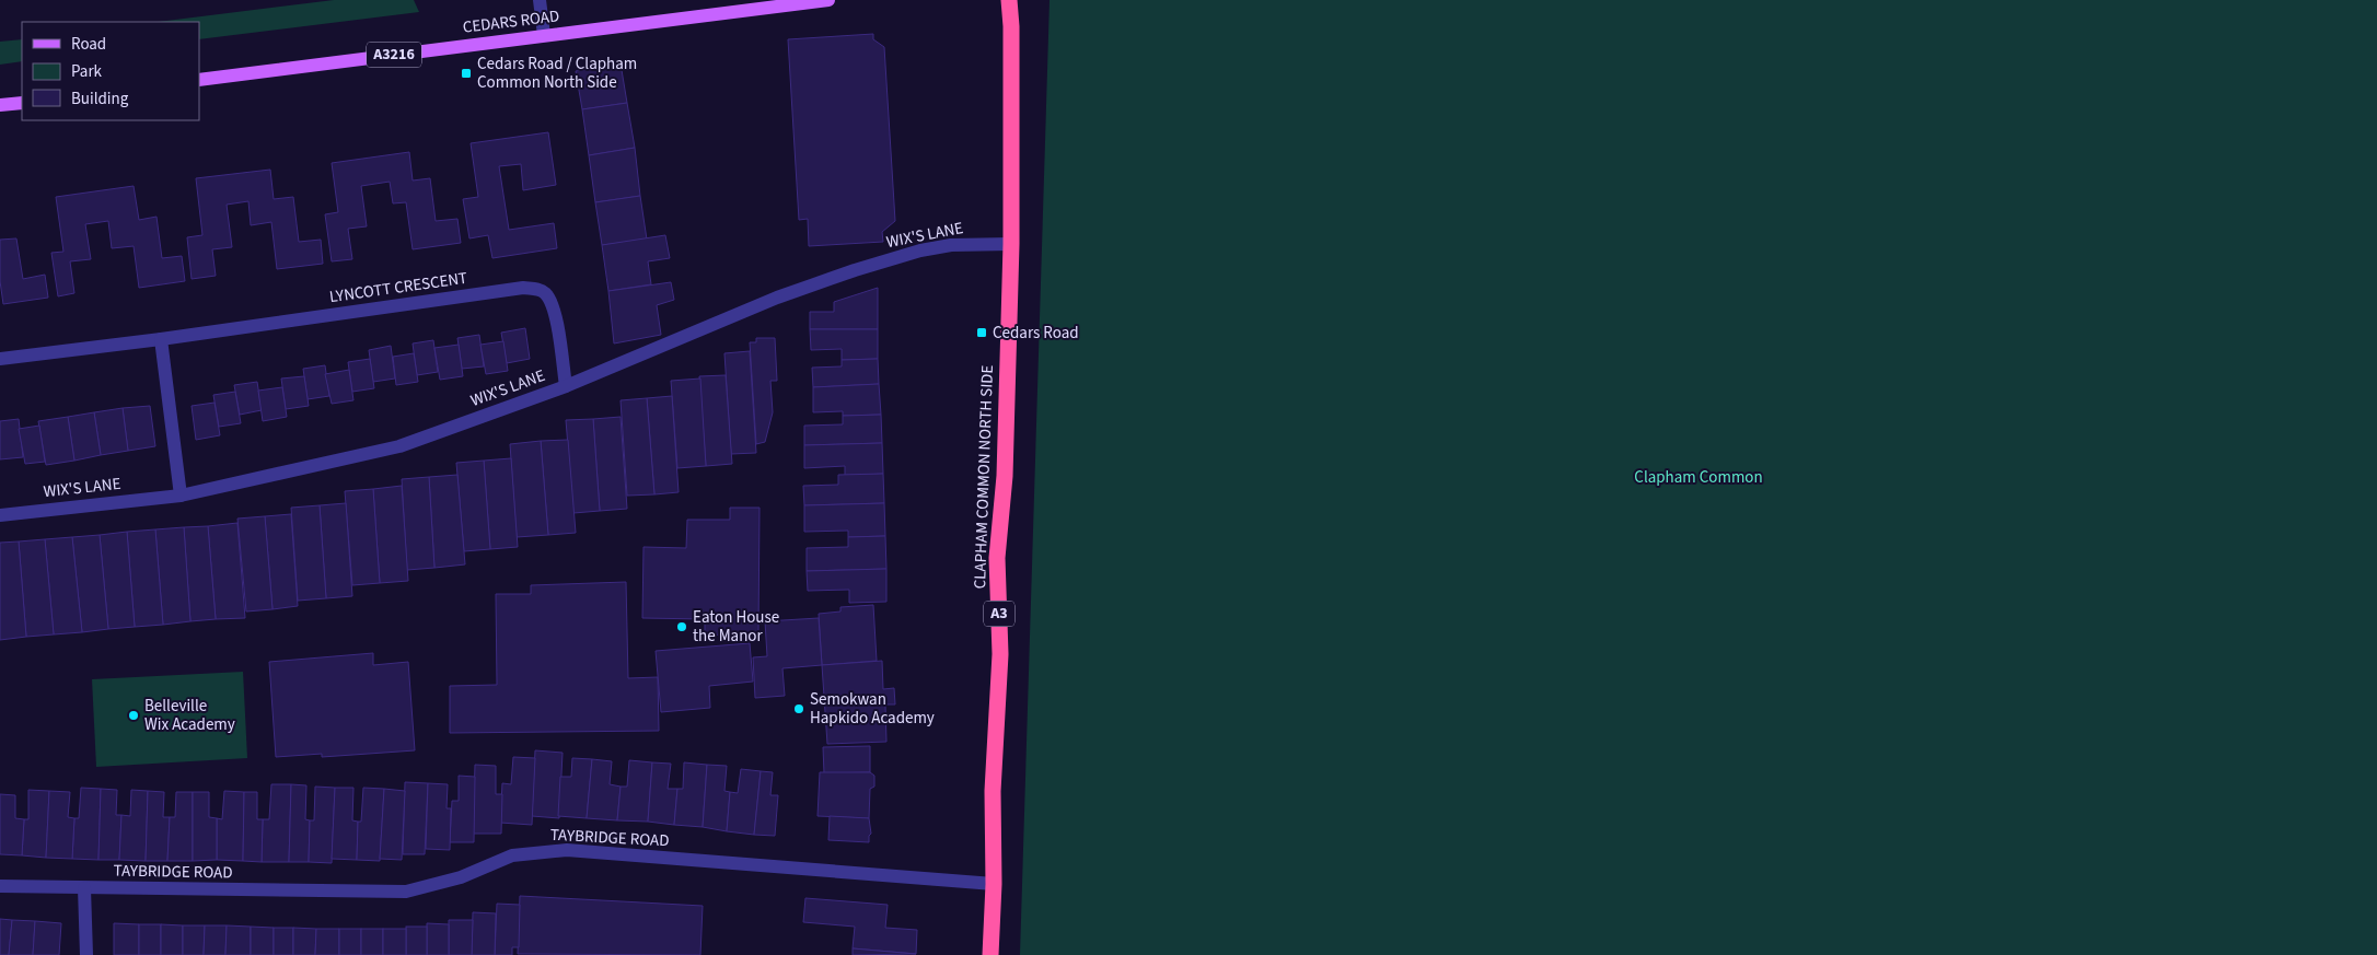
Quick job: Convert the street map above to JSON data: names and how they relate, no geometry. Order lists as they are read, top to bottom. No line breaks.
{"streets":{"highway":["CLAPHAM COMMON NORTH SIDE","A3"],"main road":["CEDARS ROAD","A3216"],"street":["WIX'S LANE","LYNCOTT CRESCENT","TAYBRIDGE ROAD"]},"crossings":[["WIX'S LANE","LYNCOTT CRESCENT"],["WIX'S LANE","CLAPHAM COMMON NORTH SIDE"],["CLAPHAM COMMON NORTH SIDE","TAYBRIDGE ROAD"]],"parks":["Clapham Common"],"places":{"transit":["Cedars Road / Clapham Common North Side","Cedars Road"],"other":["Eaton House the Manor","Semokwan Hapkido Academy","Belleville Wix Academy"]},"legend":["Road","Park","Building"]}
